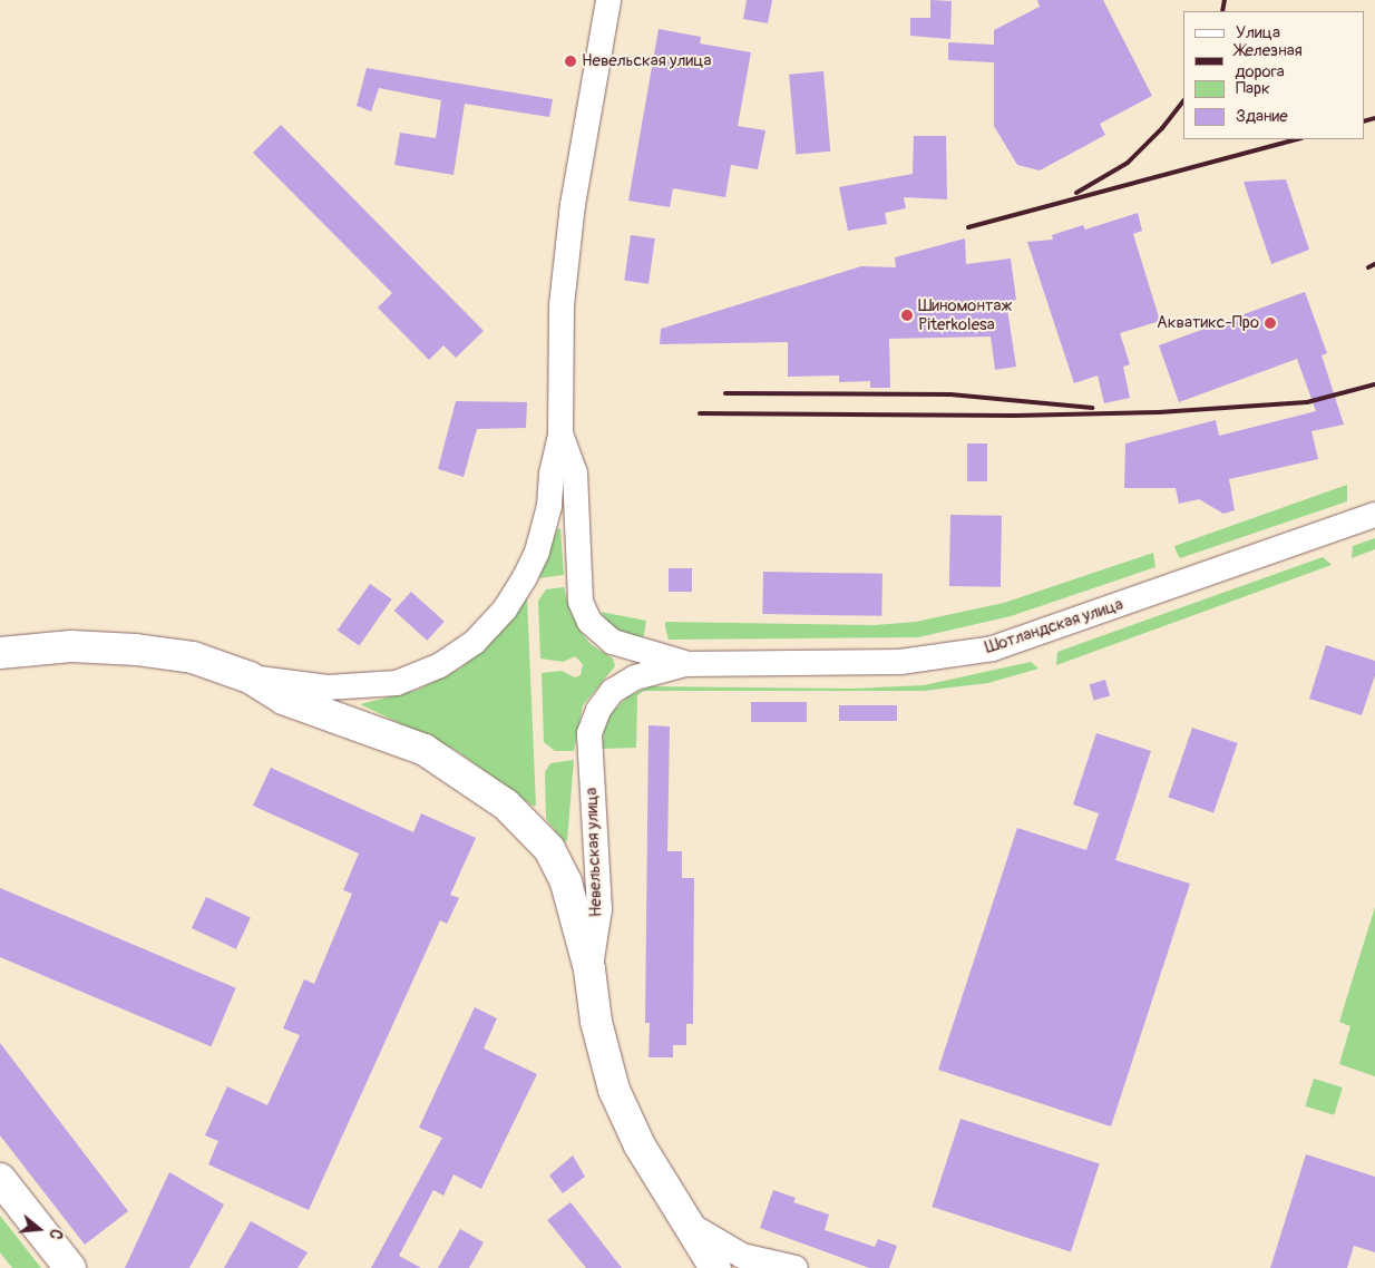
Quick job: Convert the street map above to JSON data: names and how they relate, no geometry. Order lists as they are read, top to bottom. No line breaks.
{"streets":{"main road":["Невельская улица"],"street":["Шотландская улица"]},"crossings":[["Шотландская улица","Невельская улица"]],"places":["Невельская улица","Шиномонтаж Piterkolesa","Акватикс-Про"],"legend":["Улица","Железная дорога","Парк","Здание"],"north":"right"}
